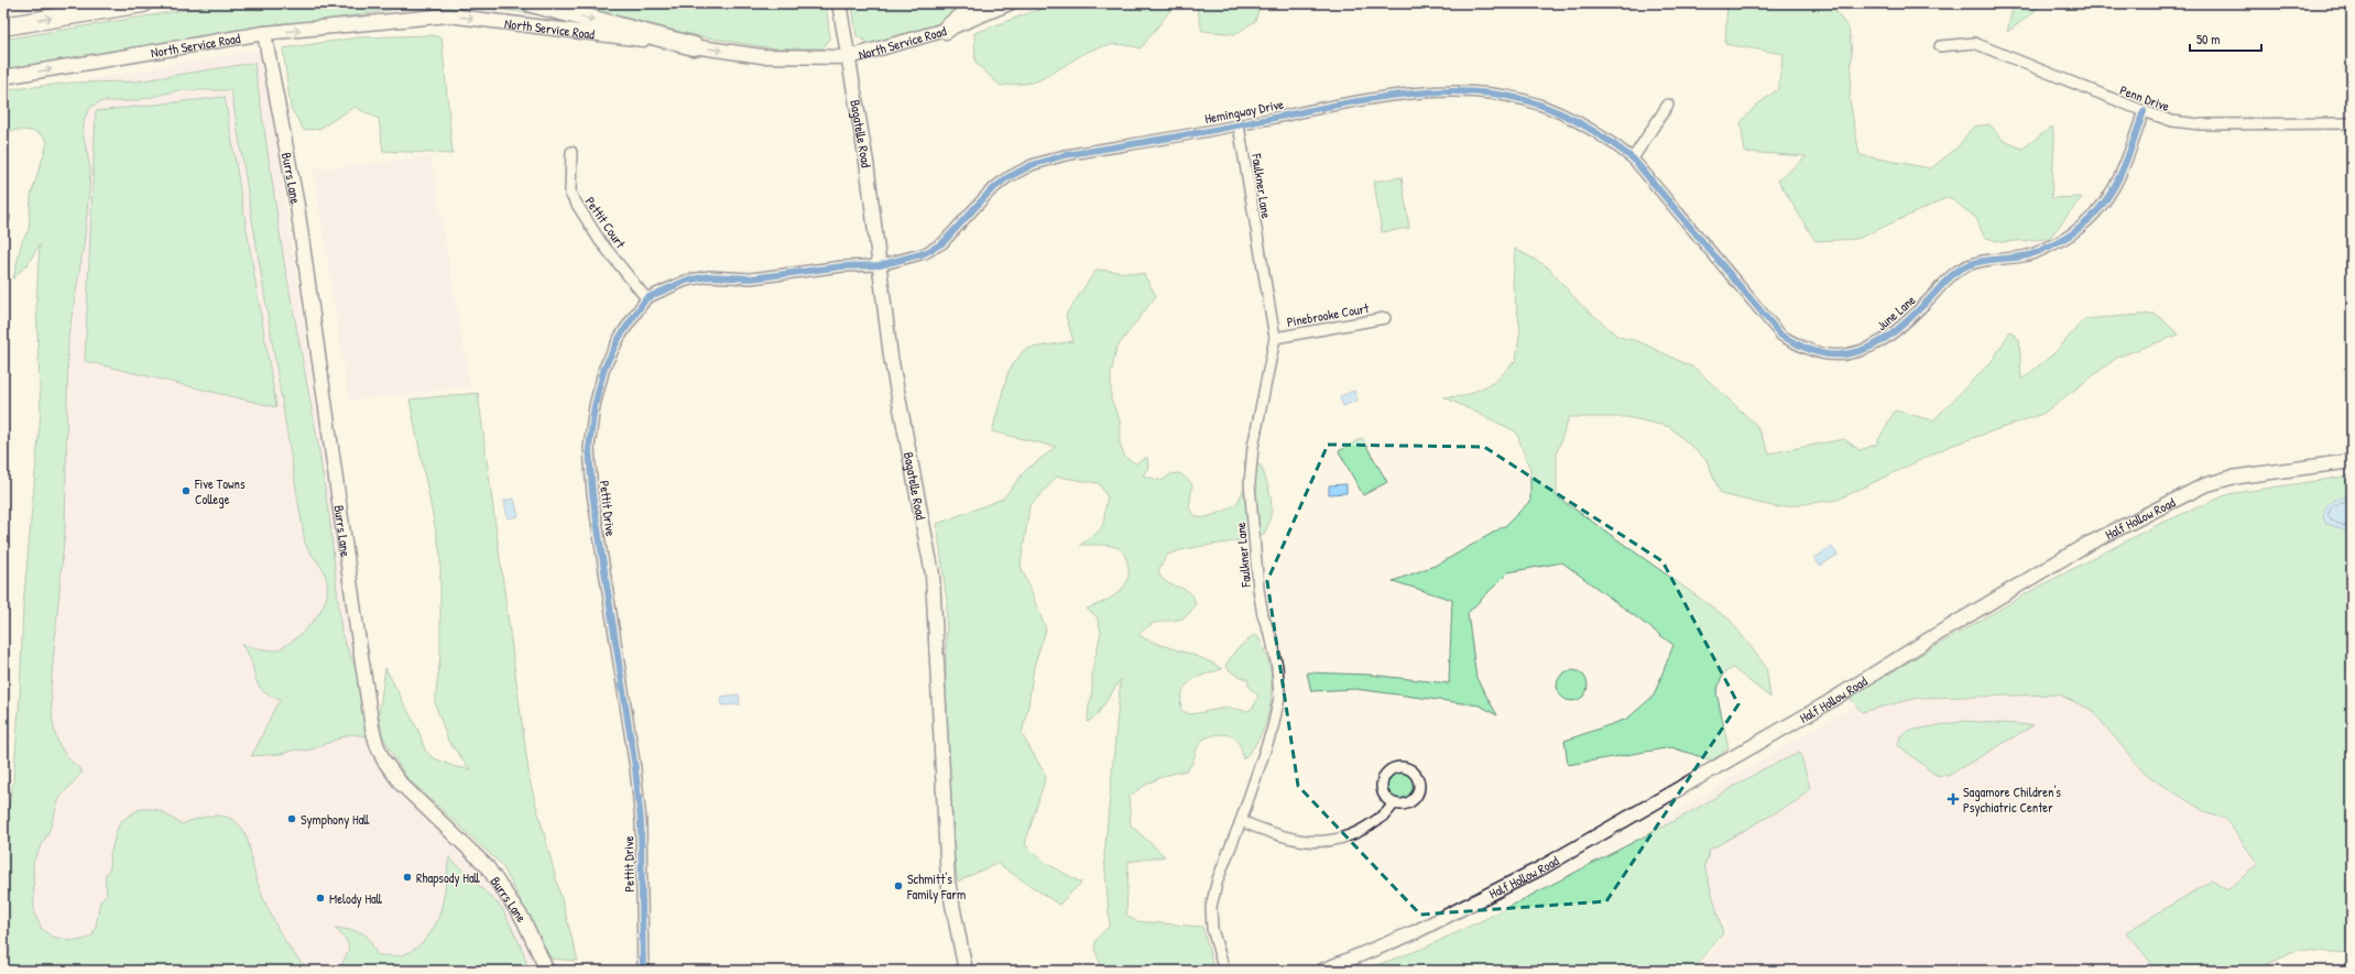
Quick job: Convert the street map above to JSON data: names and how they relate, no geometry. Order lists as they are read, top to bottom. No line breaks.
{"streets":{"main road":["North Service Road","Bagatelle Road","Burrs Lane","Half Hollow Road"],"street":["Penn Drive","Hemingway Drive","Faulkner Lane","Pettit Court","June Lane","Pinebrooke Court","Pettit Drive"]},"crossings":[["North Service Road","Bagatelle Road"],["North Service Road","Burrs Lane"],["Penn Drive","June Lane"],["Hemingway Drive","Bagatelle Road"],["Hemingway Drive","Faulkner Lane"],["Hemingway Drive","June Lane"],["Faulkner Lane","Pinebrooke Court"],["Pettit Court","Pettit Drive"]],"one_way":["North Service Road"],"places":{"other":["Five Towns College","Symphony Hall","Rhapsody Hall","Schmitt's Family Farm","Melody Hall"],"health":["Sagamore Children's Psychiatric Center"]},"scale_bar":"50 m"}
